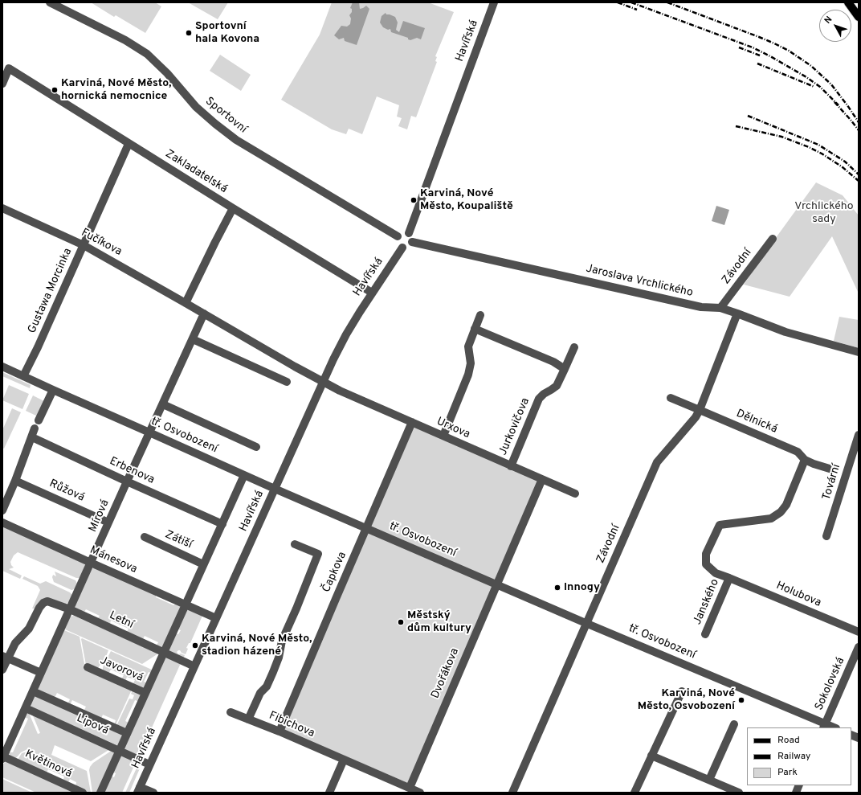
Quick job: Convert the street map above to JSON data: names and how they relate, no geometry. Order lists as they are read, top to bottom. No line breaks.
{"streets":{"street":["Havířská","Sportovní","Zakladatelská","Fučíkova","Závodní","Jaroslava Vrchlického","Gustawa Morcinka","Dělnická","Jurkovičova","Urxova","tř. Osvobození","Erbenova","Tovární","Růžová","Mírová","Zátiší","Mánesova","Čapkova","Holubova","Janského","Letní","Javorová","Dvořákova","Sokolovská","Lipová","Fibichova","Květinová"]},"crossings":[["Havířská","Sportovní"],["Havířská","Zakladatelská"],["Havířská","Fučíkova"],["Havířská","Jaroslava Vrchlického"],["Havířská","Urxova"],["Havířská","tř. Osvobození"],["Havířská","Mánesova"],["Havířská","Letní"],["Havířská","Lipová"],["Sportovní","Jaroslava Vrchlického"],["Zakladatelská","Gustawa Morcinka"],["Fučíkova","Gustawa Morcinka"],["Fučíkova","Urxova"],["Závodní","Jaroslava Vrchlického"],["Závodní","Dělnická"],["Závodní","tř. Osvobození"],["Gustawa Morcinka","tř. Osvobození"],["Dělnická","Janského"],["Jurkovičova","Urxova"],["Urxova","Čapkova"],["Urxova","Dvořákova"],["tř. Osvobození","Mírová"],["tř. Osvobození","Čapkova"],["tř. Osvobození","Dvořákova"],["tř. Osvobození","Sokolovská"],["Erbenova","Mírová"],["Růžová","Mírová"],["Mírová","Mánesova"],["Mírová","Letní"],["Mírová","Lipová"],["Mírová","Květinová"],["Čapkova","Fibichova"],["Holubova","Janského"],["Dvořákova","Fibichova"]],"parks":["Vrchlického sady"],"places":["Sportovní hala Kovona","Karviná, Nové Město, hornická nemocnice","Karviná, Nové Město, Koupaliště","Innogy","Městský dům kultury","Karviná, Nové Město, stadion házené","Karviná, Nové Město, Osvobození"],"legend":["Road","Railway","Park"],"north":"top left"}
